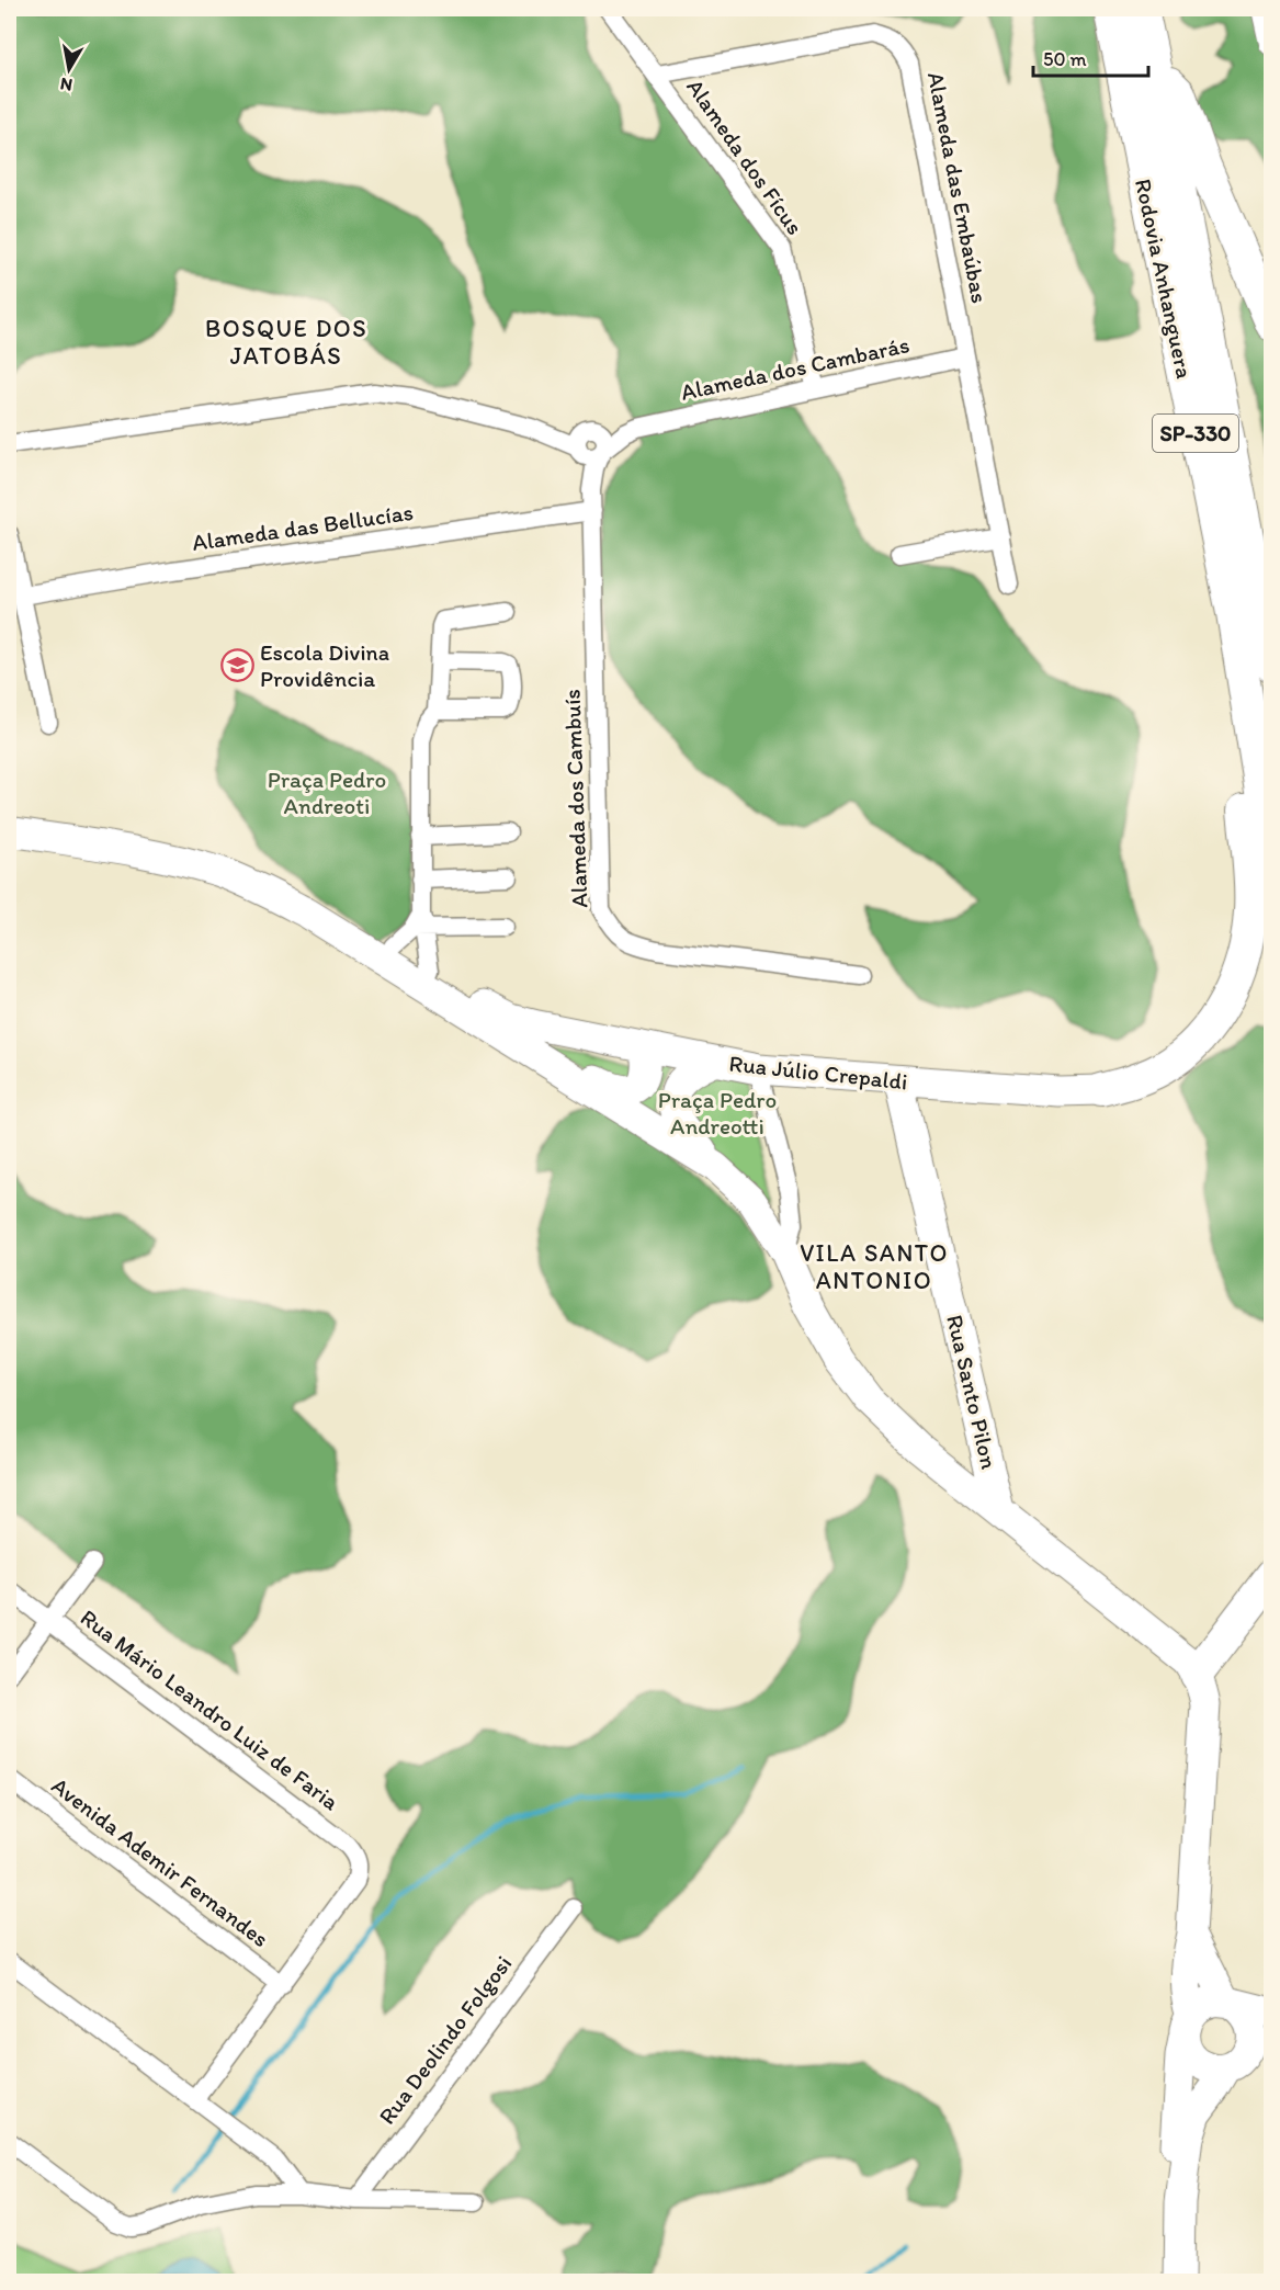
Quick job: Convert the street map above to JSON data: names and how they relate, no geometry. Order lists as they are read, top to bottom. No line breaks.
{"streets":{"highway":["Rodovia Anhanguera","SP-330"],"main road":["Rua Júlio Crepaldi","Rua Santo Pilon"],"street":["Alameda dos Fícus","Alameda das Embaúbas","Alameda dos Cambarás","Alameda das Bellucías","Alameda dos Cambuís","Rua Mário Leandro Luiz de Faria","Avenida Ademir Fernandes","Rua Deolindo Folgosi"]},"crossings":[["Alameda dos Fícus","Alameda das Embaúbas"],["Alameda dos Fícus","Alameda dos Cambarás"],["Alameda das Embaúbas","Alameda dos Cambarás"],["Alameda dos Cambarás","Alameda dos Cambuís"],["Alameda das Bellucías","Alameda dos Cambuís"],["Rua Júlio Crepaldi","Rua Santo Pilon"],["Rua Mário Leandro Luiz de Faria","Avenida Ademir Fernandes"]],"districts":["BOSQUE DOS JATOBÁS","VILA SANTO ANTONIO"],"parks":["Praça Pedro Andreoti","Praça Pedro Andreotti"],"places":{"school or university":["Escola Divina Providência"]},"scale_bar":"50 m","north":"bottom"}
